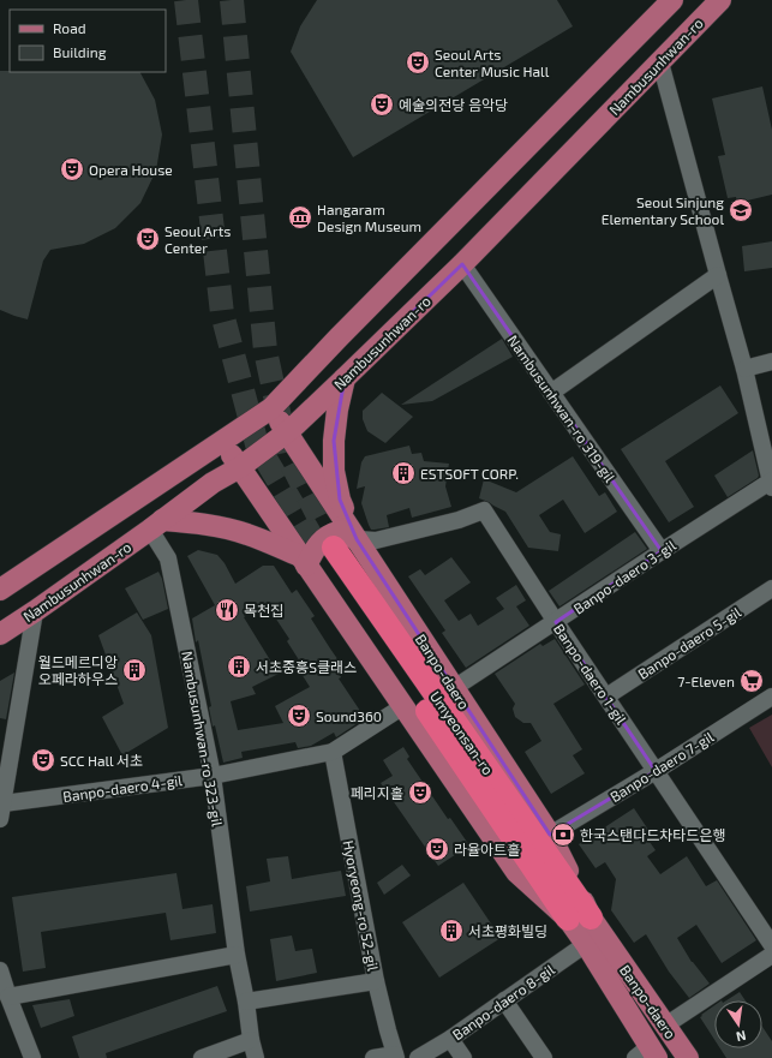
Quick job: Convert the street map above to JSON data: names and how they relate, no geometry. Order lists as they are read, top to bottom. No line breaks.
{"streets":{"highway":["Umyeonsan-ro"],"main road":["Nambusunhwan-ro","Banpo-daero"],"street":["Nambusunhwan-ro 319-gil","Banpo-daero 3-gil","Banpo-daero 5-gil","Banpo-daero 1-gil","Nambusunhwan-ro 323-gil","Banpo-daero 7-gil","Banpo-daero 4-gil","Hyoryeong-ro 52-gil","Banpo-daero 8-gil"]},"crossings":[["Nambusunhwan-ro","Nambusunhwan-ro 319-gil"],["Nambusunhwan-ro","Banpo-daero"],["Nambusunhwan-ro","Nambusunhwan-ro 323-gil"],["Nambusunhwan-ro 319-gil","Banpo-daero 3-gil"],["Banpo-daero 3-gil","Banpo-daero"],["Banpo-daero 3-gil","Banpo-daero 1-gil"],["Banpo-daero 5-gil","Banpo-daero 1-gil"],["Banpo-daero","Banpo-daero 1-gil"],["Banpo-daero","Umyeonsan-ro"],["Banpo-daero","Banpo-daero 7-gil"],["Banpo-daero","Banpo-daero 4-gil"],["Banpo-daero","Banpo-daero 8-gil"],["Banpo-daero 1-gil","Banpo-daero 7-gil"],["Nambusunhwan-ro 323-gil","Banpo-daero 4-gil"],["Banpo-daero 4-gil","Hyoryeong-ro 52-gil"]],"places":{"theatre":["Seoul Arts Center Music Hall","예술의전당 음악당","Opera House","Seoul Arts Center","Sound360","SCC Hall 서초","페리지홀","라율아트홀"],"school or university":["Seoul Sinjung Elementary School"],"museum":["Hangaram Design Museum"],"building":["ESTSOFT CORP.","서초중흥S클래스","월드메르디앙 오페라하우스","서초평화빌딩"],"restaurant":["목천집"],"supermarket":["7-Eleven"],"bank":["한국스탠다드차타드은행"]},"legend":["Road","Building"],"north":"bottom"}
